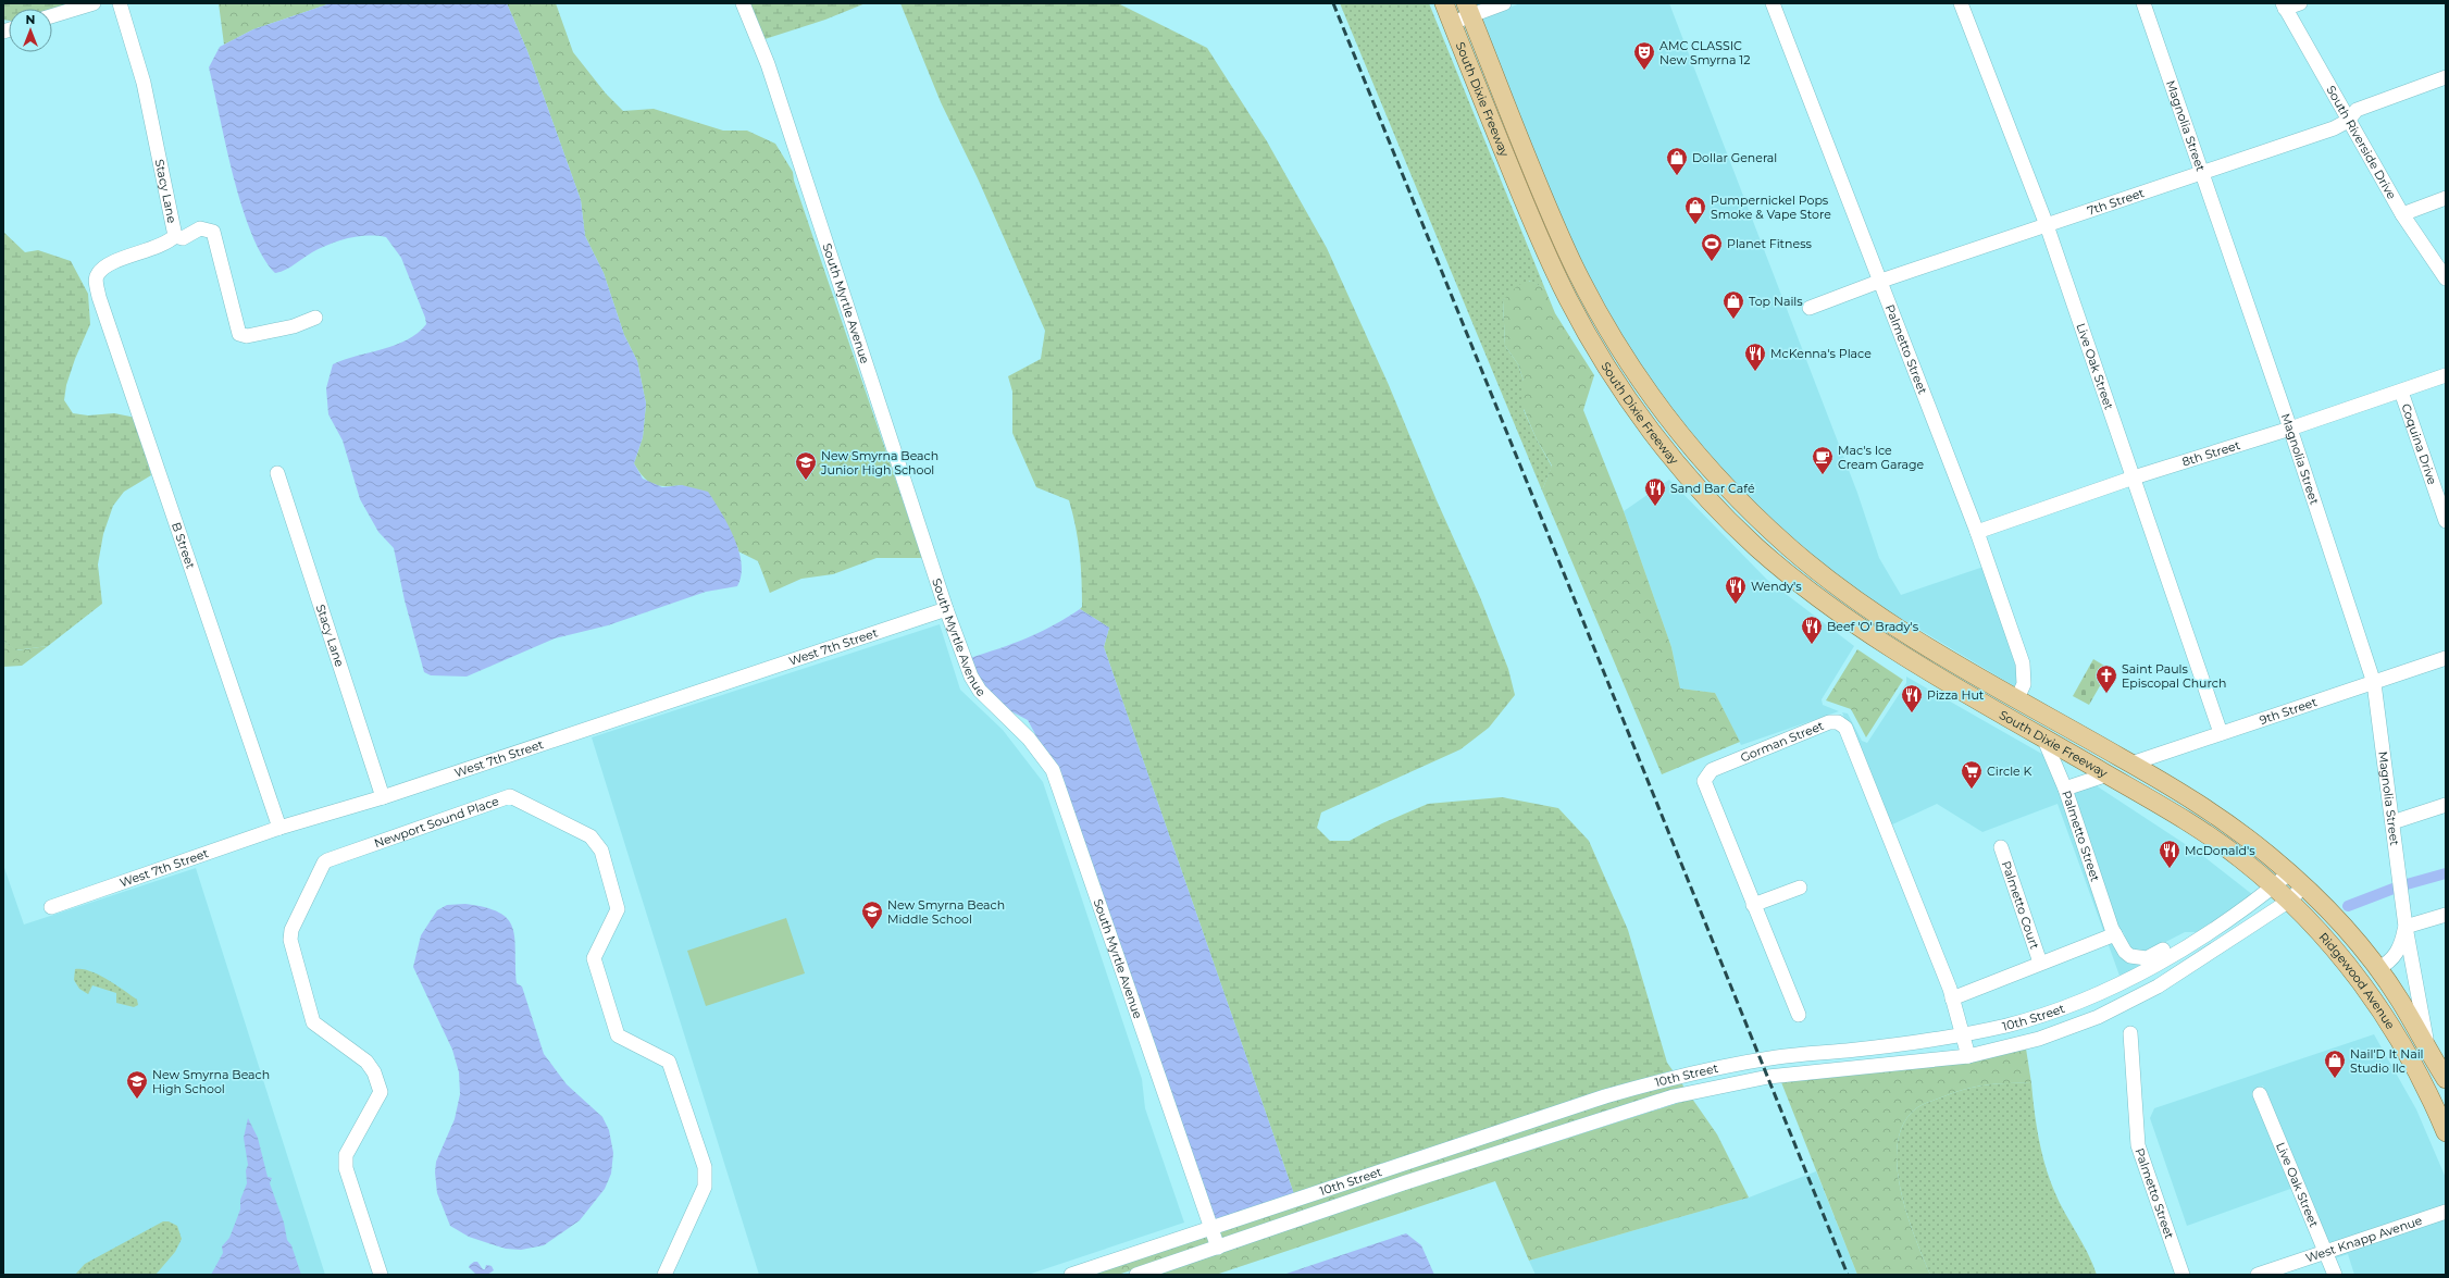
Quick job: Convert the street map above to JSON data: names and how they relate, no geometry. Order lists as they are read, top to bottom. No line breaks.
{"streets":{"main road":["South Dixie Freeway","Ridgewood Avenue"],"street":["Magnolia Street","South Riverside Drive","Stacy Lane","7th Street","South Myrtle Avenue","Palmetto Street","Live Oak Street","Coquina Drive","8th Street","B Street","West 7th Street","9th Street","Gorman Street","Newport Sound Place","Palmetto Court","10th Street","West Knapp Avenue"]},"crossings":[["South Dixie Freeway","Palmetto Street"],["South Dixie Freeway","9th Street"],["South Dixie Freeway","Ridgewood Avenue"],["South Dixie Freeway","10th Street"],["Magnolia Street","7th Street"],["Magnolia Street","8th Street"],["Magnolia Street","9th Street"],["Magnolia Street","Ridgewood Avenue"],["South Riverside Drive","7th Street"],["Stacy Lane","B Street"],["Stacy Lane","West 7th Street"],["7th Street","Palmetto Street"],["7th Street","Live Oak Street"],["South Myrtle Avenue","West 7th Street"],["South Myrtle Avenue","10th Street"],["Palmetto Street","8th Street"],["Palmetto Street","10th Street"],["Live Oak Street","8th Street"],["Live Oak Street","9th Street"],["Live Oak Street","West Knapp Avenue"],["Coquina Drive","8th Street"],["B Street","West 7th Street"],["Gorman Street","10th Street"]],"places":{"theatre":["AMC CLASSIC New Smyrna 12"],"shop":["Dollar General","Pumpernickel Pops Smoke & Vape Store","Top Nails","Nail'D It Nail Studio llc"],"sports":["Planet Fitness"],"restaurant":["McKenna's Place","Sand Bar Café","Wendy's","Beef 'O' Brady's","Pizza Hut","McDonald's"],"cafe":["Mac's Ice Cream Garage"],"school or university":["New Smyrna Beach Junior High School","New Smyrna Beach Middle School","New Smyrna Beach High School"],"church":["Saint Pauls Episcopal Church"],"supermarket":["Circle K"]},"north":"top"}
